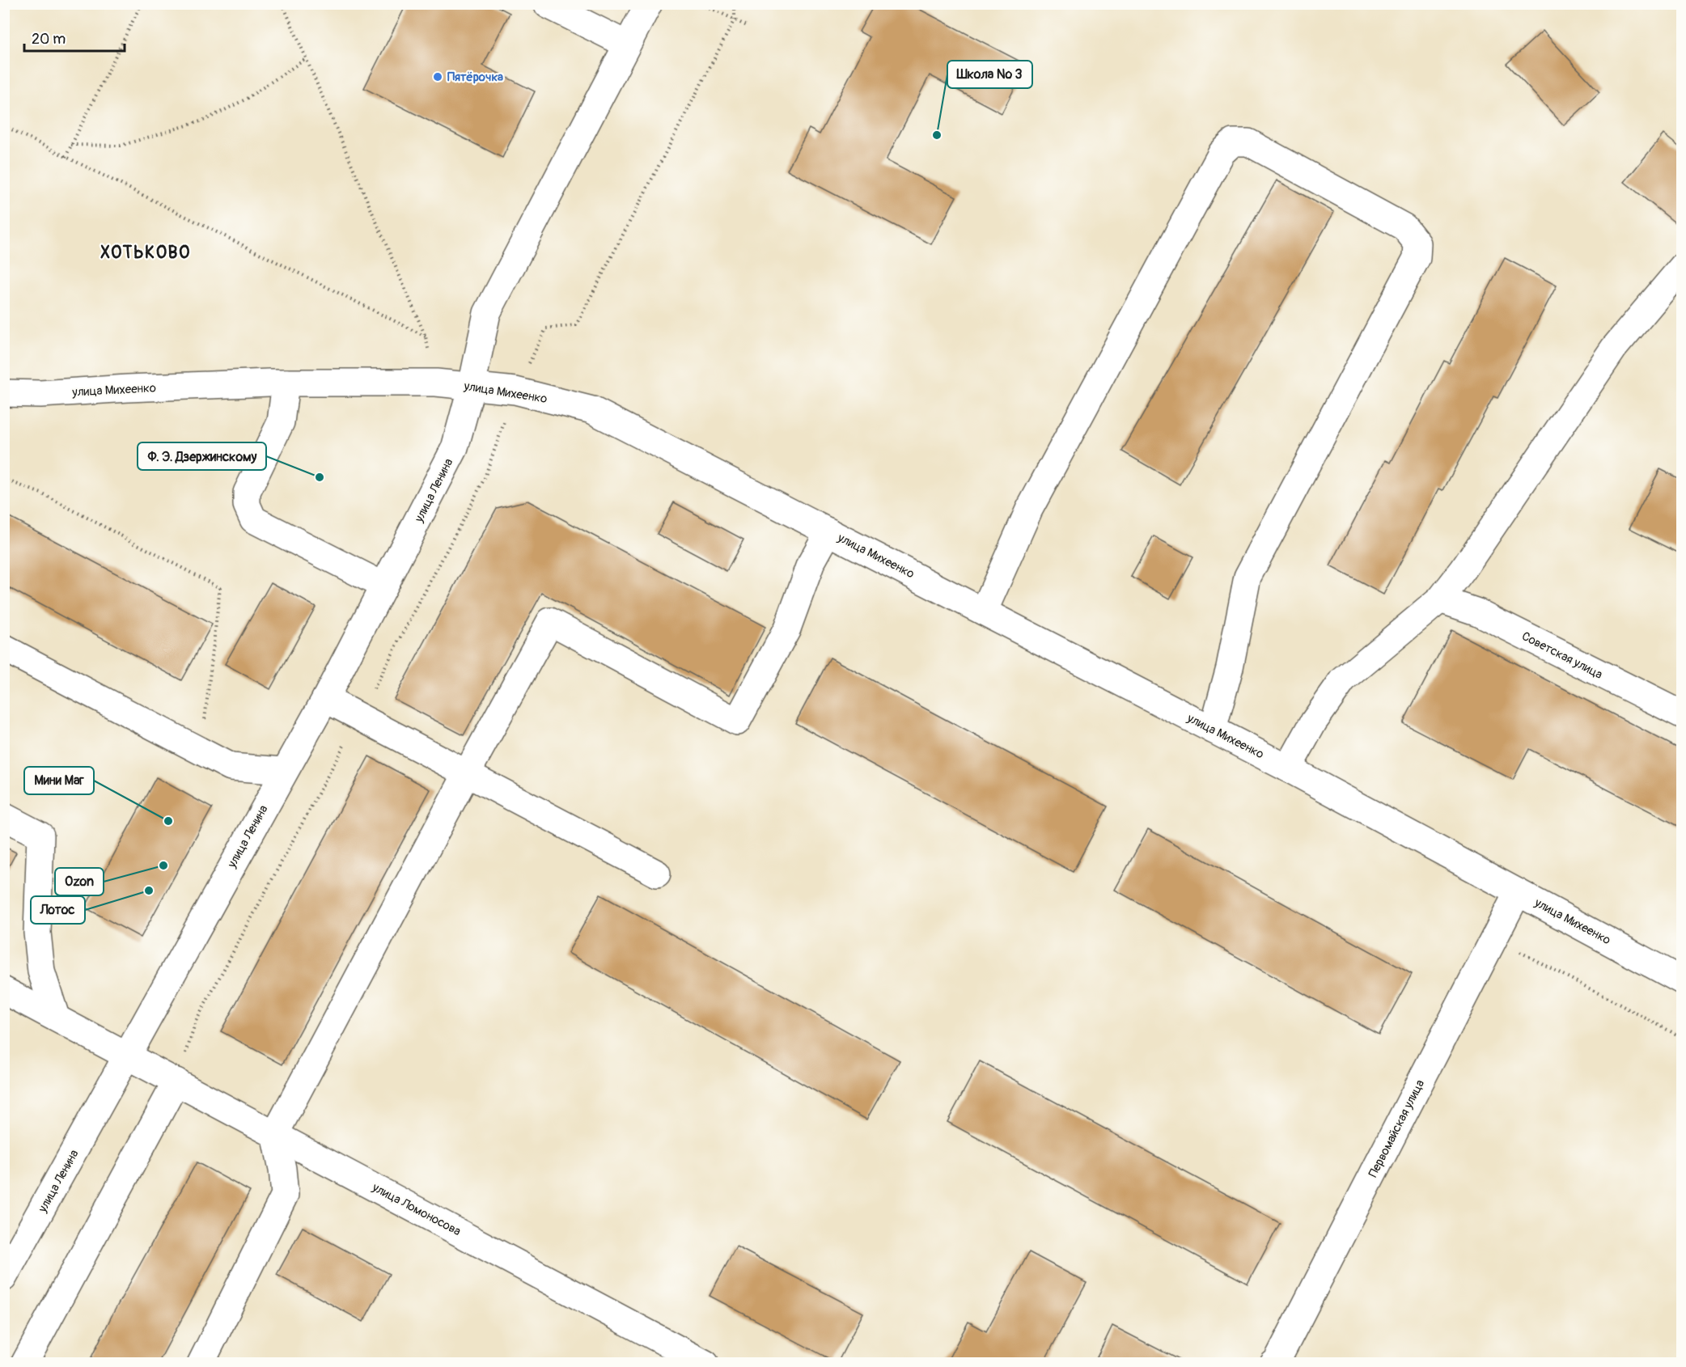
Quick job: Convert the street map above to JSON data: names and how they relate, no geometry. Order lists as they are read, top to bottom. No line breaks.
{"streets":{"street":["улица Михеенко","улица Ленина","Советская улица","Первомайская улица","улица Ломоносова"]},"crossings":[["улица Михеенко","улица Ленина"],["улица Михеенко","Первомайская улица"],["улица Ленина","улица Ломоносова"]],"districts":["ХОТЬКОВО"],"places":["Пятёрочка","Школа № 3","Ф. Э. Дзержинскому","Мини Маг","Ozon","Лотос"],"scale_bar":"20 m"}
